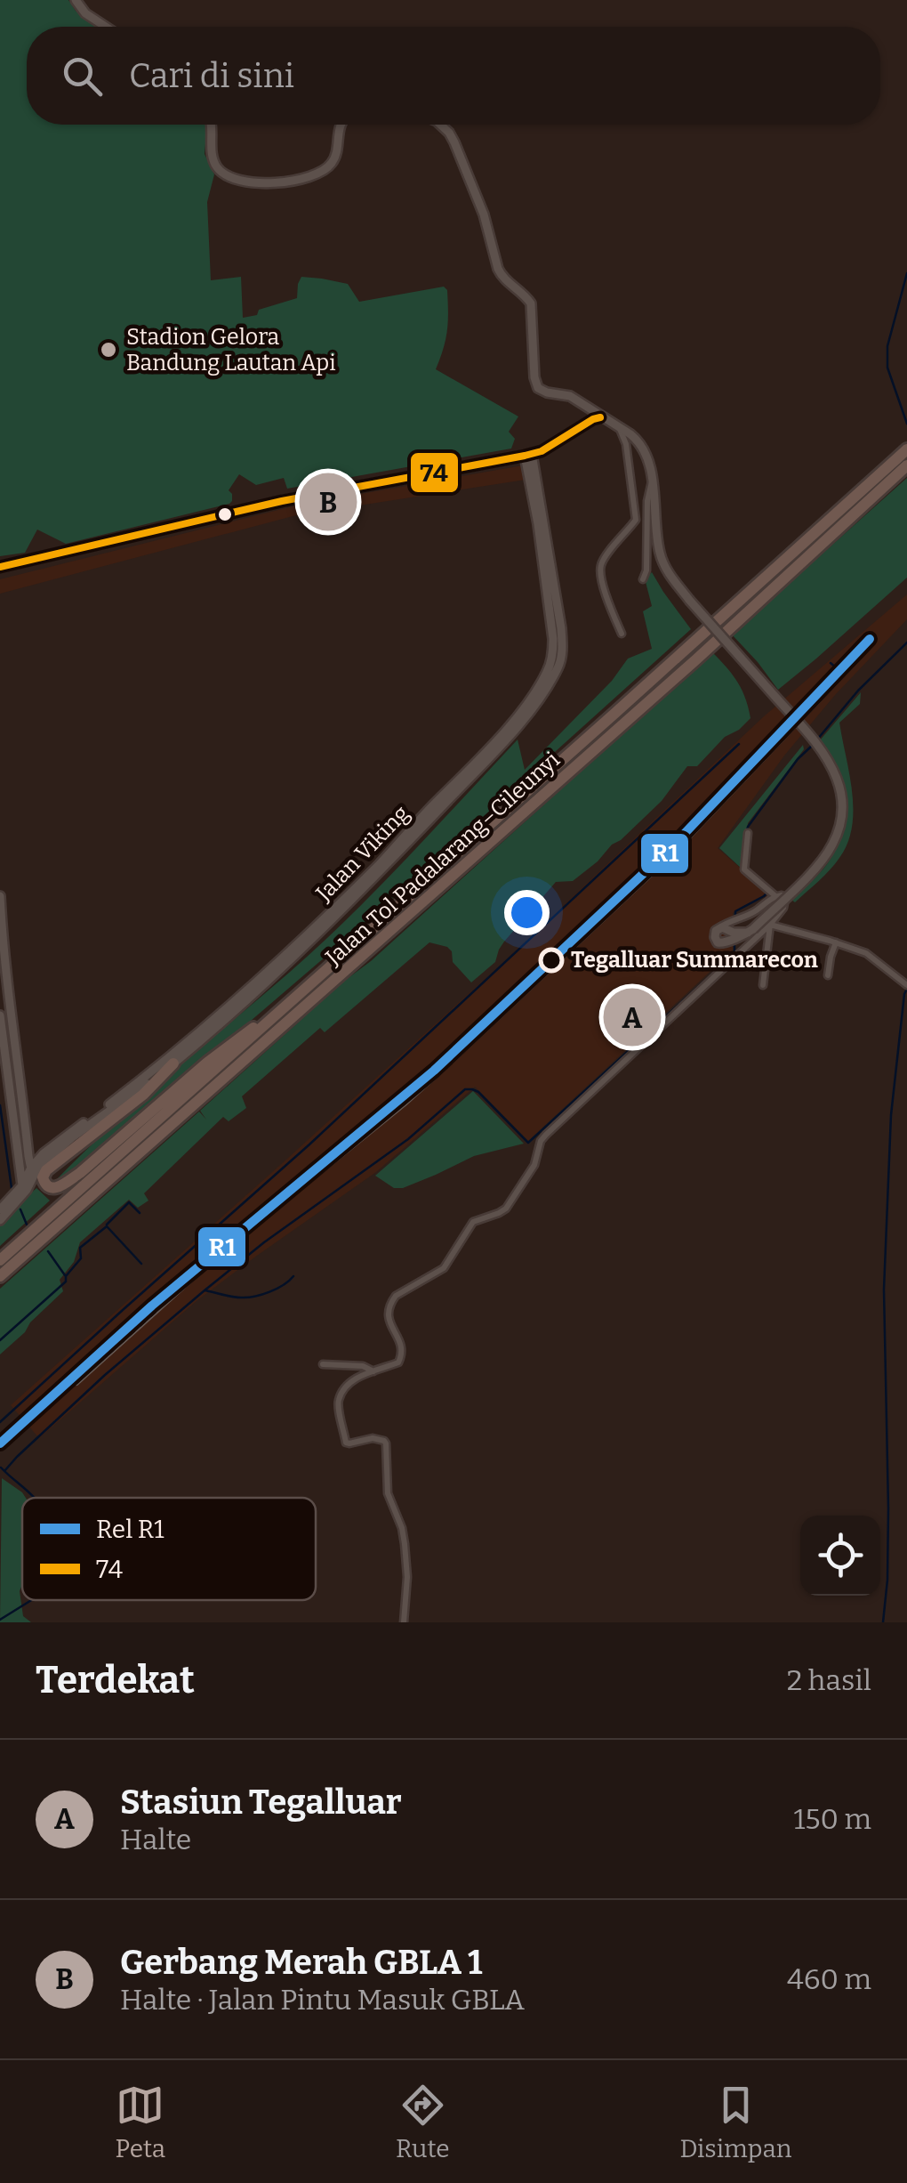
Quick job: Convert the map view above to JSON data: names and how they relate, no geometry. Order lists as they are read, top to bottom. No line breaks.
{"streets":{"highway":["Jalan Tol Padalarang–Cileunyi"],"street":["Jalan Viking"]},"places":["Stadion Gelora Bandung Lautan Api","Tegalluar Summarecon"],"lines":["transit line 74","rail line R1"],"legend":["Rel R1","74"],"page":{"search":"Cari di sini","pins":["B","A"],"heading":["Terdekat","2 hasil"],"list":[{"mark":"A","name":"Stasiun Tegalluar","note":"Halte","value":"150 m"},{"mark":"B","name":"Gerbang Merah GBLA 1","note":"Halte · Jalan Pintu Masuk GBLA","value":"460 m"}],"nav":["Peta","Rute","Disimpan"]}}
